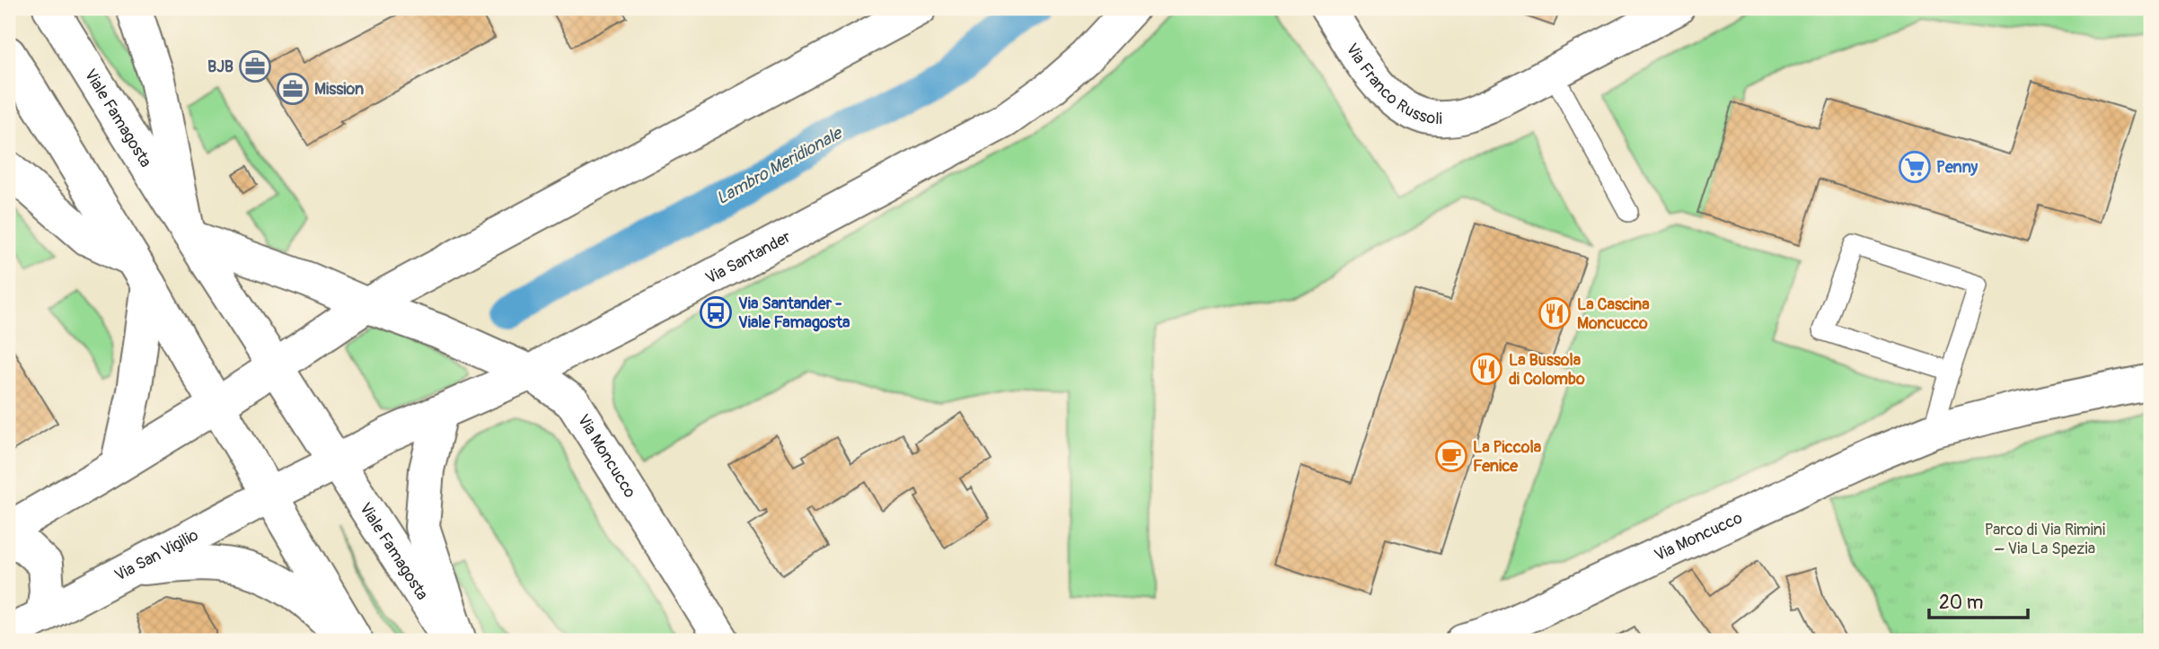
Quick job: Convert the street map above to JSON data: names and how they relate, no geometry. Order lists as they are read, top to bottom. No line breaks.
{"streets":{"street":["Via Franco Russoli","Viale Famagosta","Via Santander","Via Moncucco","Via San Vigilio"]},"crossings":[["Viale Famagosta","Via Santander"],["Via Santander","Via Moncucco"]],"water":["Lambro Meridionale"],"parks":["Parco di Via Rimini – Via La Spezia"],"places":{"office":["BJB","Mission"],"supermarket":["Penny"],"bus stop":["Via Santander - Viale Famagosta"],"restaurant":["La Cascina Moncucco","La Bussola di Colombo"],"cafe":["La Piccola Fenice"]},"scale_bar":"20 m"}
